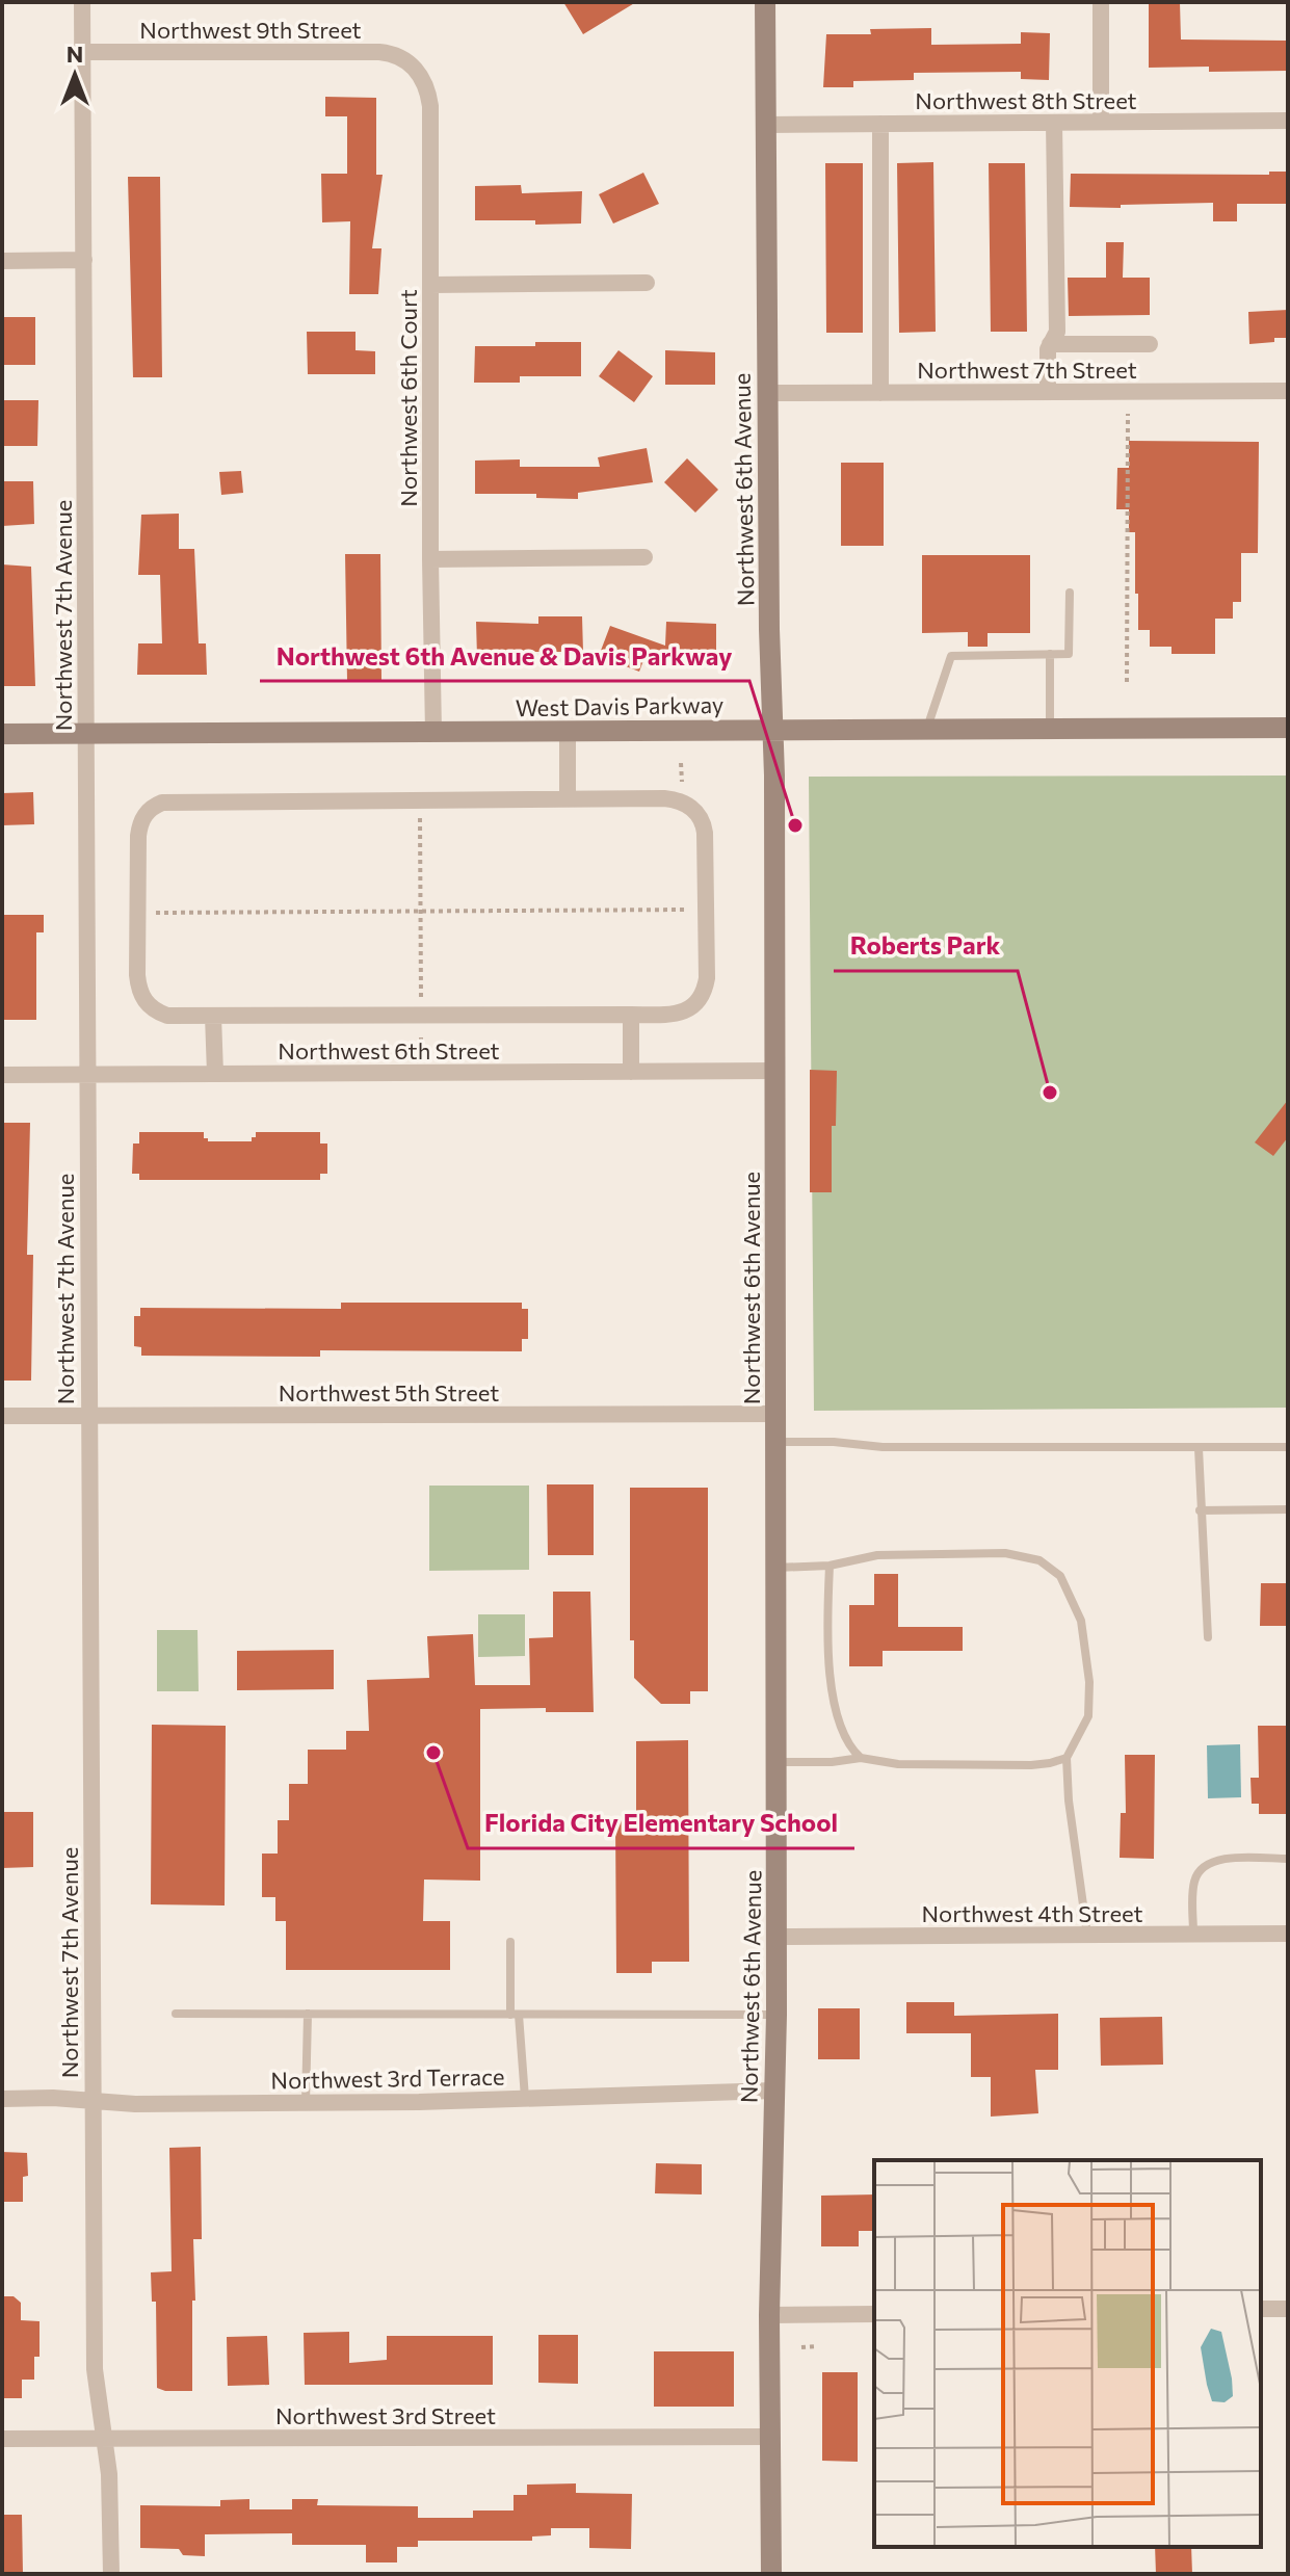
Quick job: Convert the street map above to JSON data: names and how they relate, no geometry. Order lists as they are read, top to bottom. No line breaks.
{"streets":{"street":["Northwest 9th Street","Northwest 8th Street","Northwest 7th Street","Northwest 6th Court","Northwest 6th Avenue","Northwest 7th Avenue","West Davis Parkway","Northwest 6th Street","Northwest 5th Street","Northwest 4th Street","Northwest 3rd Terrace","Northwest 3rd Street"]},"crossings":[["Northwest 9th Street","Northwest 6th Court"],["Northwest 9th Street","Northwest 7th Avenue"],["Northwest 8th Street","Northwest 6th Avenue"],["Northwest 7th Street","Northwest 6th Avenue"],["Northwest 6th Court","West Davis Parkway"],["Northwest 6th Avenue","West Davis Parkway"],["Northwest 6th Avenue","Northwest 6th Street"],["Northwest 6th Avenue","Northwest 5th Street"],["Northwest 6th Avenue","Northwest 4th Street"],["Northwest 6th Avenue","Northwest 3rd Terrace"],["Northwest 6th Avenue","Northwest 3rd Street"],["Northwest 7th Avenue","West Davis Parkway"],["Northwest 7th Avenue","Northwest 6th Street"],["Northwest 7th Avenue","Northwest 5th Street"],["Northwest 7th Avenue","Northwest 3rd Terrace"],["Northwest 7th Avenue","Northwest 3rd Street"]],"places":["Northwest 6th Avenue & Davis Parkway","Roberts Park","Florida City Elementary School"],"north":"top"}
